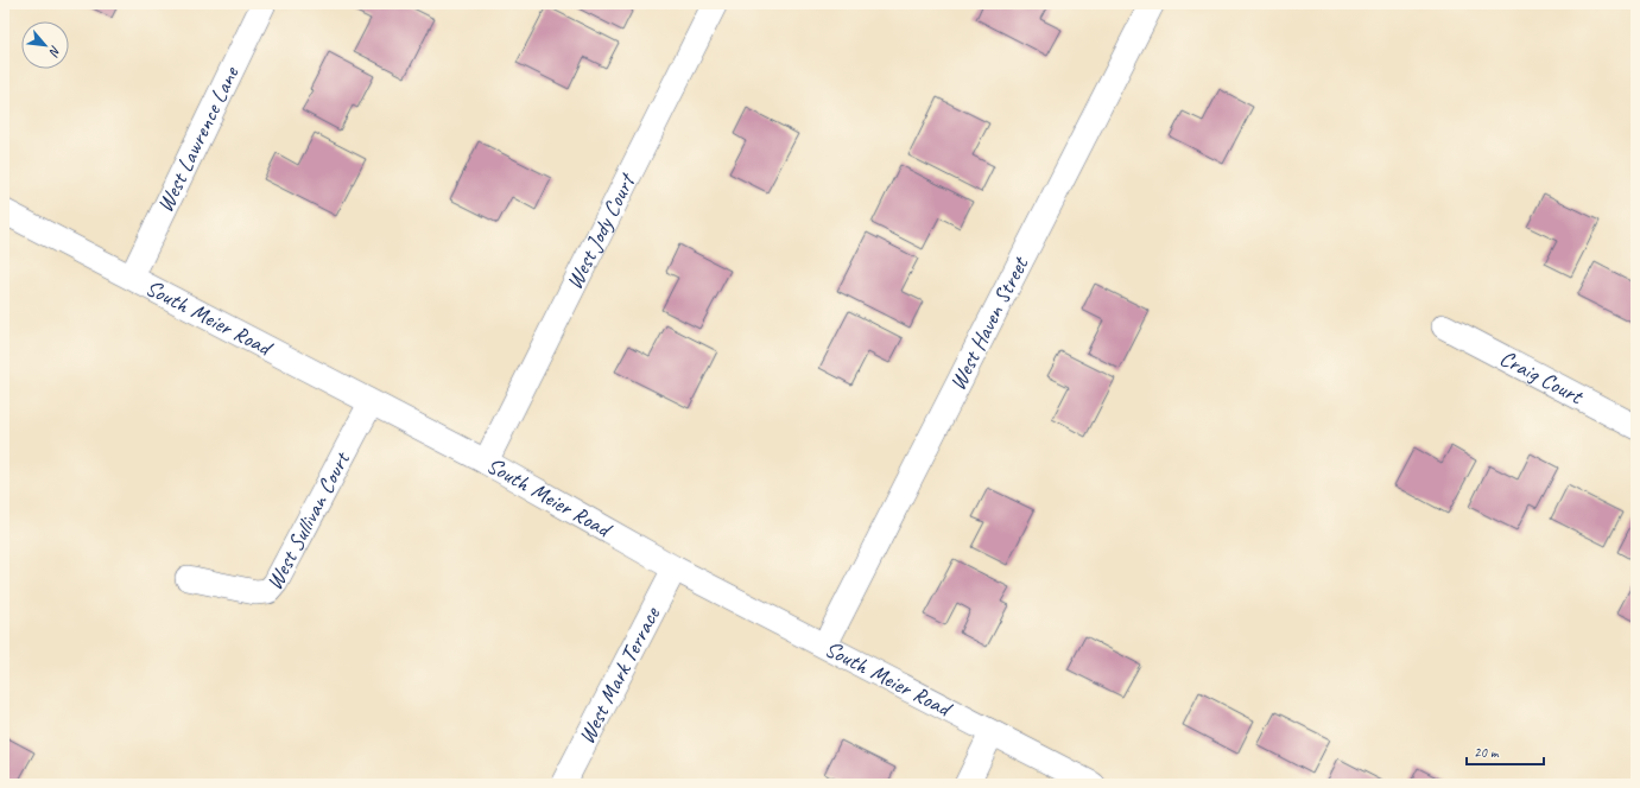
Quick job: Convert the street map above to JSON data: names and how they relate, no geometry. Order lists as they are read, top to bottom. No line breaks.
{"streets":{"street":["West Lawrence Lane","West Jody Court","South Meier Road","West Haven Street","Craig Court","West Sullivan Court","West Mark Terrace"]},"crossings":[["West Lawrence Lane","South Meier Road"],["West Jody Court","South Meier Road"],["South Meier Road","West Haven Street"],["South Meier Road","West Sullivan Court"],["South Meier Road","West Mark Terrace"]],"scale_bar":"20 m","north":"bottom right"}
